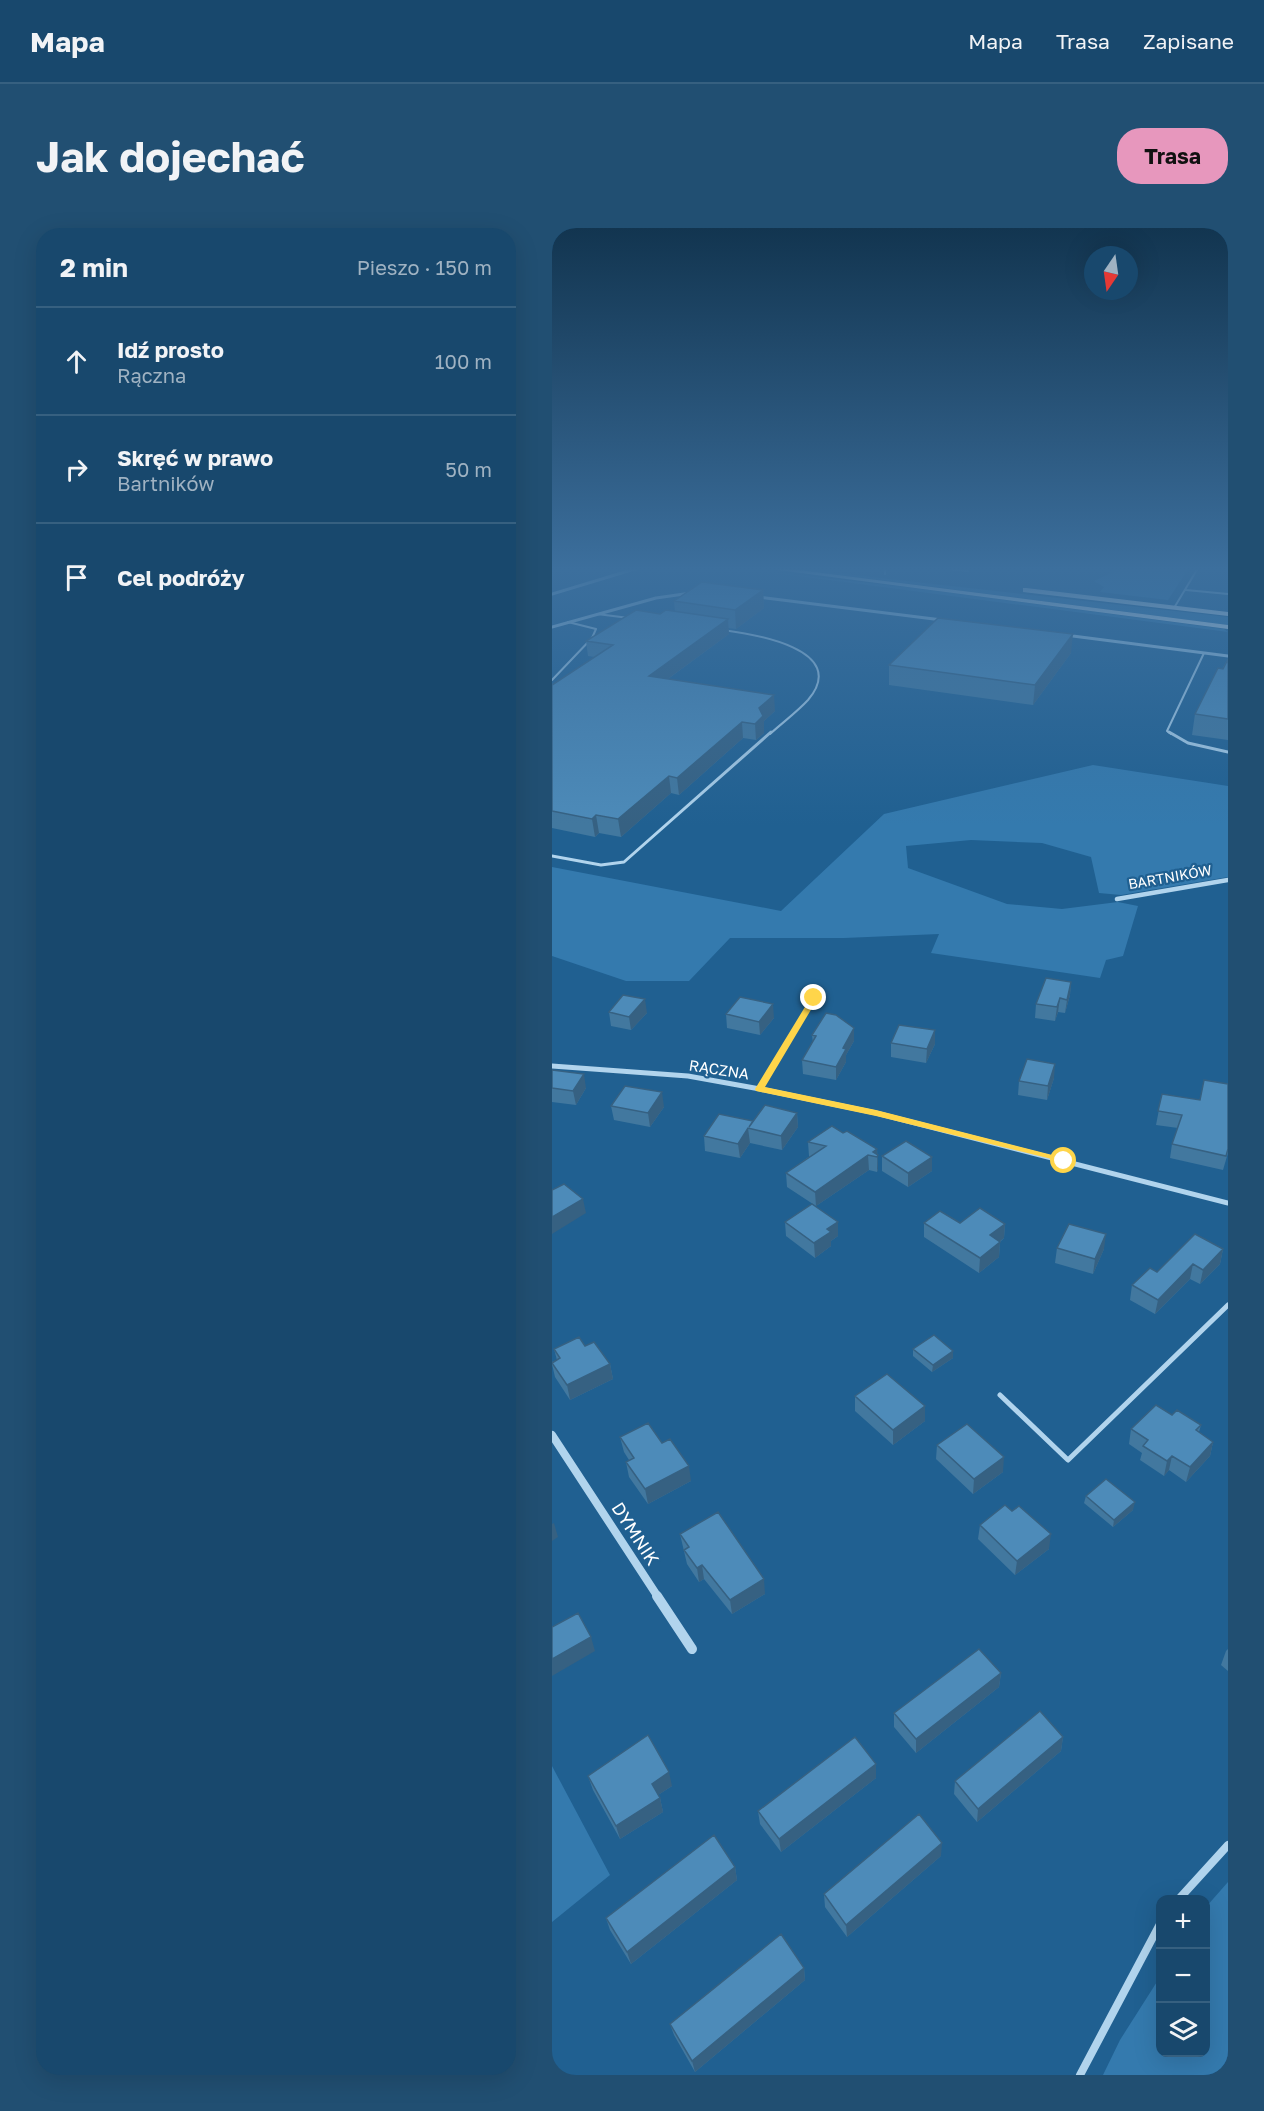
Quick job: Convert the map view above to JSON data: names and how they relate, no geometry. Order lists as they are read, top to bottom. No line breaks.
{"streets":{"street":["BARTNIKÓW","RĄCZNA","DYMNIK"]},"north":"bottom","page":{"header":"Mapa","nav":["Mapa","Trasa","Zapisane"],"buttons":"Trasa","title":"Jak dojechać","heading":["2 min","Pieszo · 150 m"],"list":[["Idź prosto","Rączna","100 m"],["Skręć w prawo","Bartników","50 m"],"Cel podróży"],"map_buttons":["+","−"]}}
